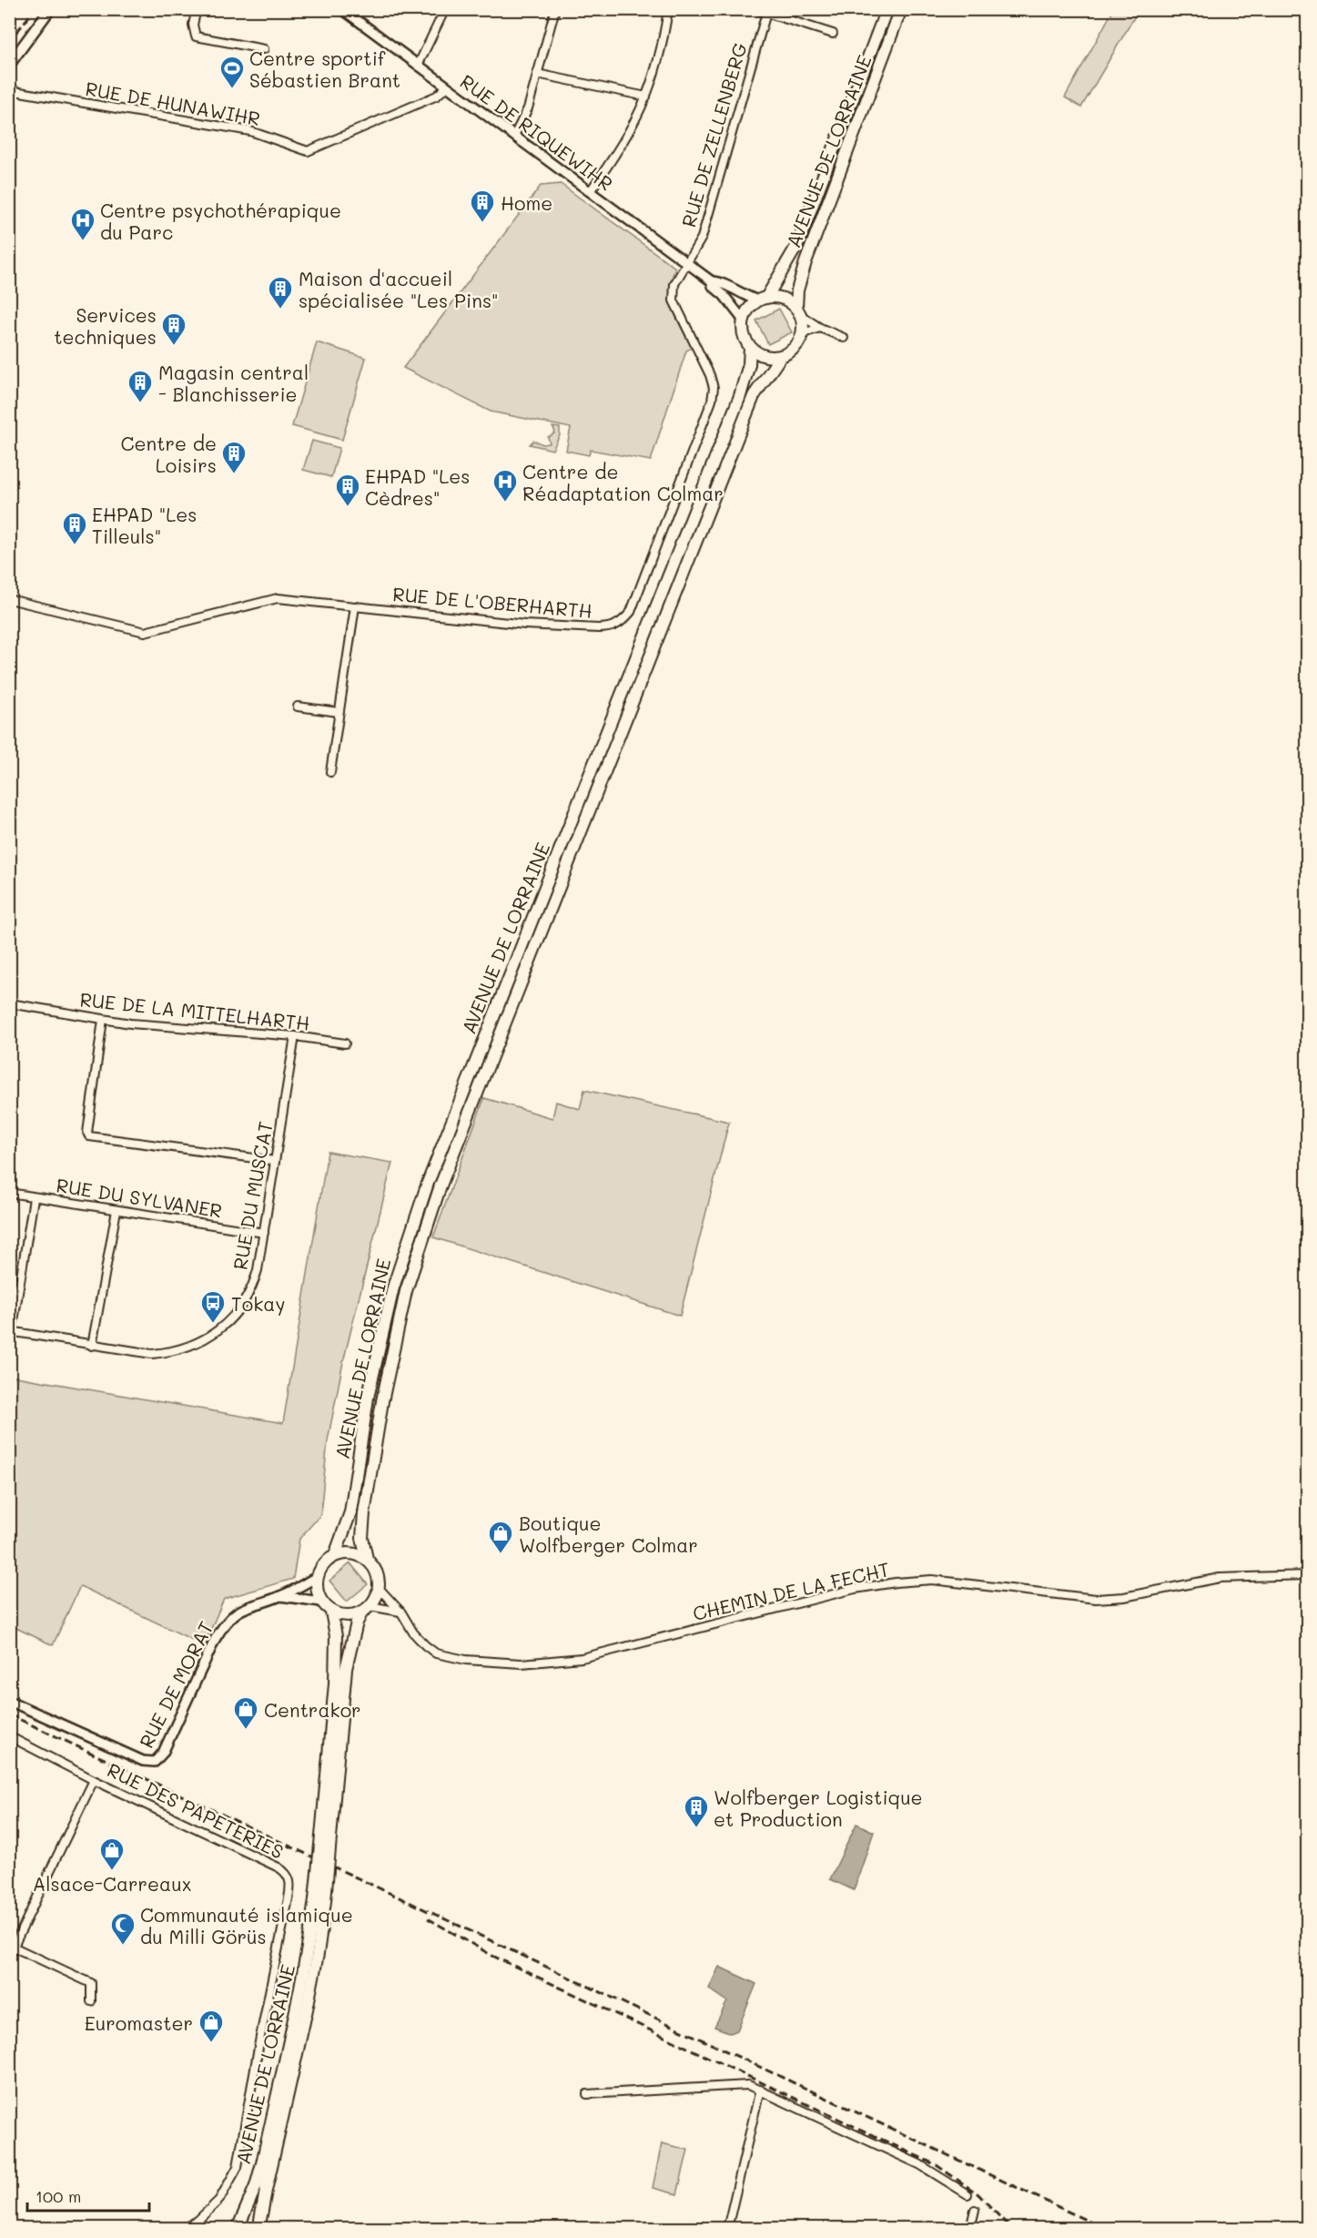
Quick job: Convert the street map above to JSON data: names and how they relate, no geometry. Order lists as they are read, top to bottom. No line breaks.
{"streets":{"main road":["AVENUE DE LORRAINE"],"street":["RUE DE HUNAWIHR","RUE DE RIQUEWIHR","RUE DE ZELLENBERG","RUE DE L'OBERHARTH","RUE DE LA MITTELHARTH","RUE DU MUSCAT","RUE DU SYLVANER","CHEMIN DE LA FECHT","RUE DE MORAT","RUE DES PAPETERIES"]},"crossings":[["RUE DE HUNAWIHR","RUE DE RIQUEWIHR"],["RUE DE RIQUEWIHR","RUE DE ZELLENBERG"],["RUE DE RIQUEWIHR","AVENUE DE LORRAINE"],["RUE DE RIQUEWIHR","RUE DE L'OBERHARTH"],["RUE DE ZELLENBERG","RUE DE L'OBERHARTH"],["AVENUE DE LORRAINE","CHEMIN DE LA FECHT"],["AVENUE DE LORRAINE","RUE DE MORAT"],["RUE DE LA MITTELHARTH","RUE DU MUSCAT"],["RUE DU MUSCAT","RUE DU SYLVANER"],["CHEMIN DE LA FECHT","RUE DE MORAT"]],"places":{"sports":["Centre sportif Sébastien Brant"],"building":["Home","Maison d'accueil spécialisée \"Les Pins\"","Services techniques","Magasin central - Blanchisserie","Centre de Loisirs","EHPAD \"Les Cèdres\"","EHPAD \"Les Tilleuls\"","Wolfberger Logistique et Production"],"hospital":["Centre psychothérapique du Parc","Centre de Réadaptation Colmar"],"bus stop":["Tokay"],"shop":["Boutique Wolfberger Colmar","Centrakor","Alsace-Carreaux","Euromaster"],"mosque":["Communauté islamique du Milli Görüs"]},"scale_bar":"100 m"}
